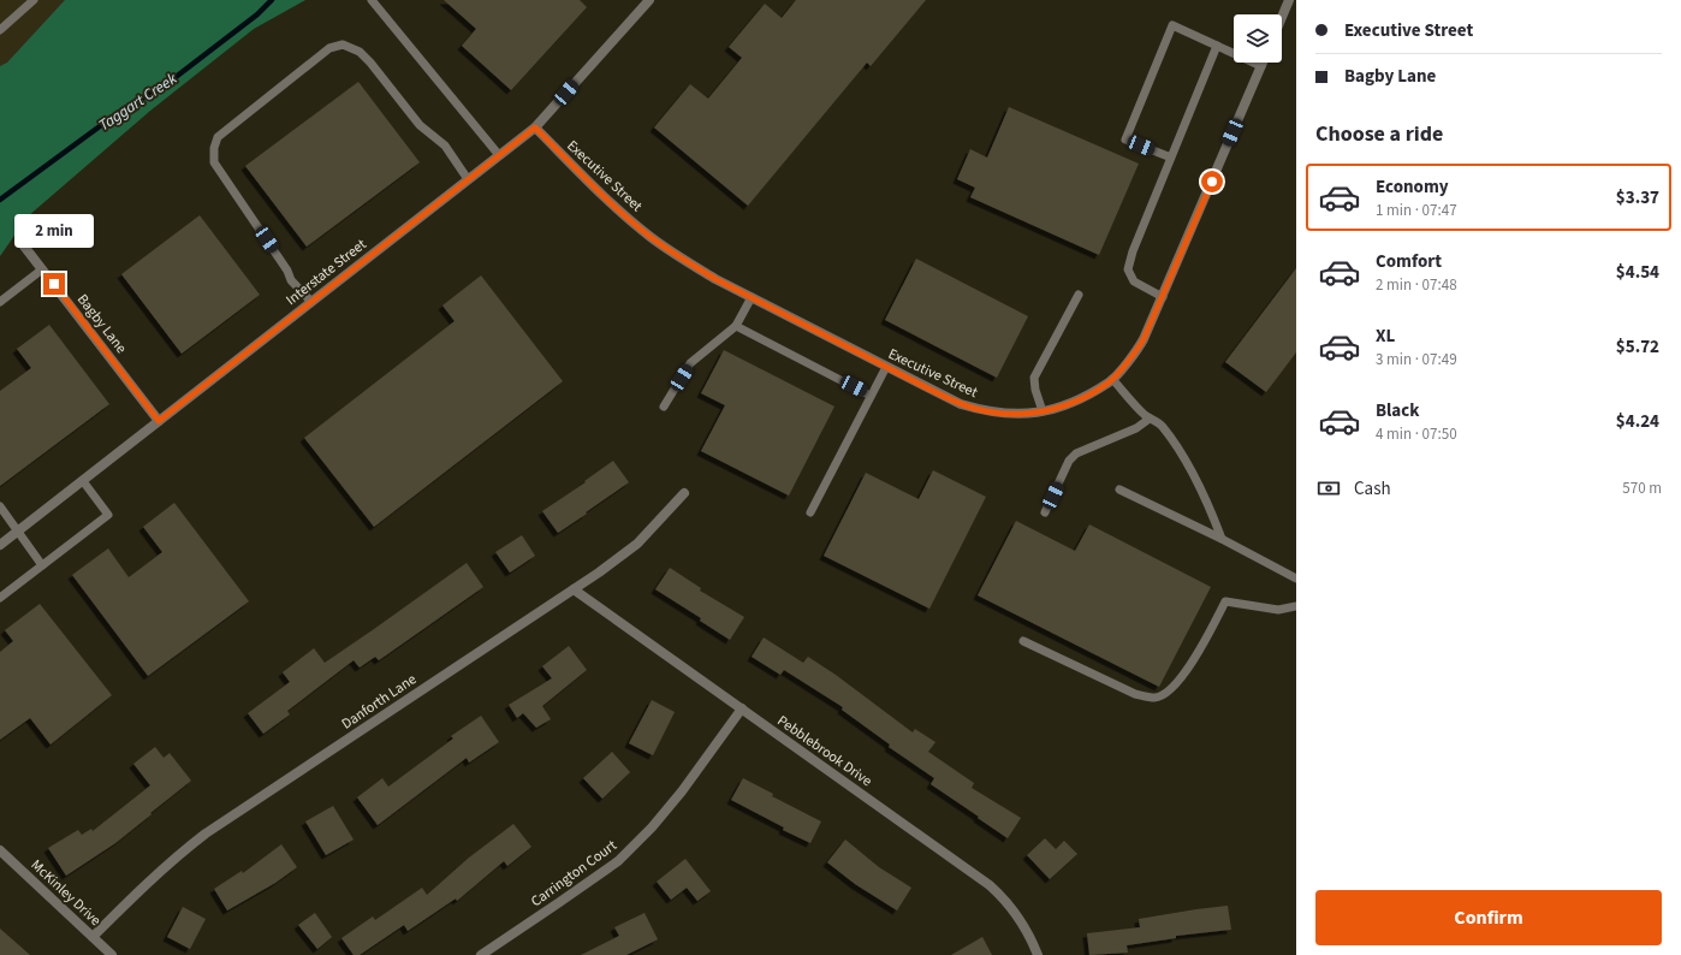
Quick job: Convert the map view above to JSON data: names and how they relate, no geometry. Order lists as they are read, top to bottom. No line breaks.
{"streets":{"street":["Executive Street","Interstate Street","Bagby Lane","Danforth Lane","Pebblebrook Drive","Carrington Court","McKinley Drive"]},"crossings":[["Executive Street","Interstate Street"],["Interstate Street","Bagby Lane"],["Danforth Lane","Pebblebrook Drive"],["Danforth Lane","McKinley Drive"],["Pebblebrook Drive","Carrington Court"]],"water":["Taggart Creek"],"page":{"banner":["Executive Street","Bagby Lane"],"heading":"Choose a ride","list":[{"name":"Economy","note":"1 min · 07:47","value":"$3.37"},{"name":"Comfort","note":"2 min · 07:48","value":"$4.54"},{"name":"XL","note":"3 min · 07:49","value":"$5.72"},{"name":"Black","note":"4 min · 07:50","value":"$4.24"}],"bubble":"2 min","pay":["Cash","570 m"],"buttons":"Confirm"}}
